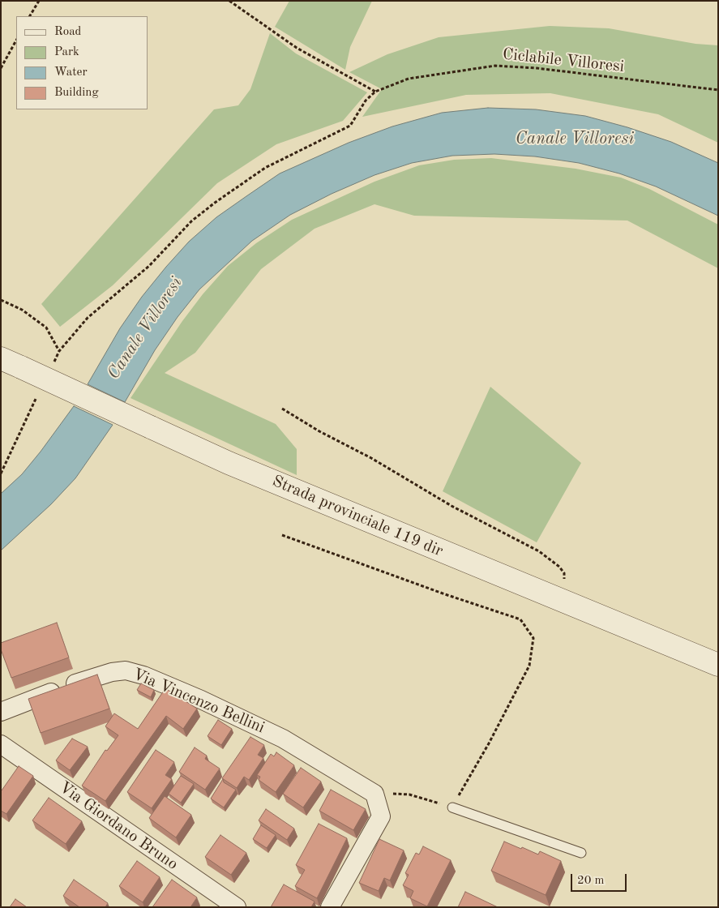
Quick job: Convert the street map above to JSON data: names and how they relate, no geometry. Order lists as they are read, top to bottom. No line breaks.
{"streets":{"street":["Strada provinciale 119 dir","Via Vincenzo Bellini","Via Giordano Bruno"],"path":["Ciclabile Villoresi"]},"water":["Canale Villoresi"],"legend":["Road","Park","Water","Building"],"scale_bar":"20 m"}
